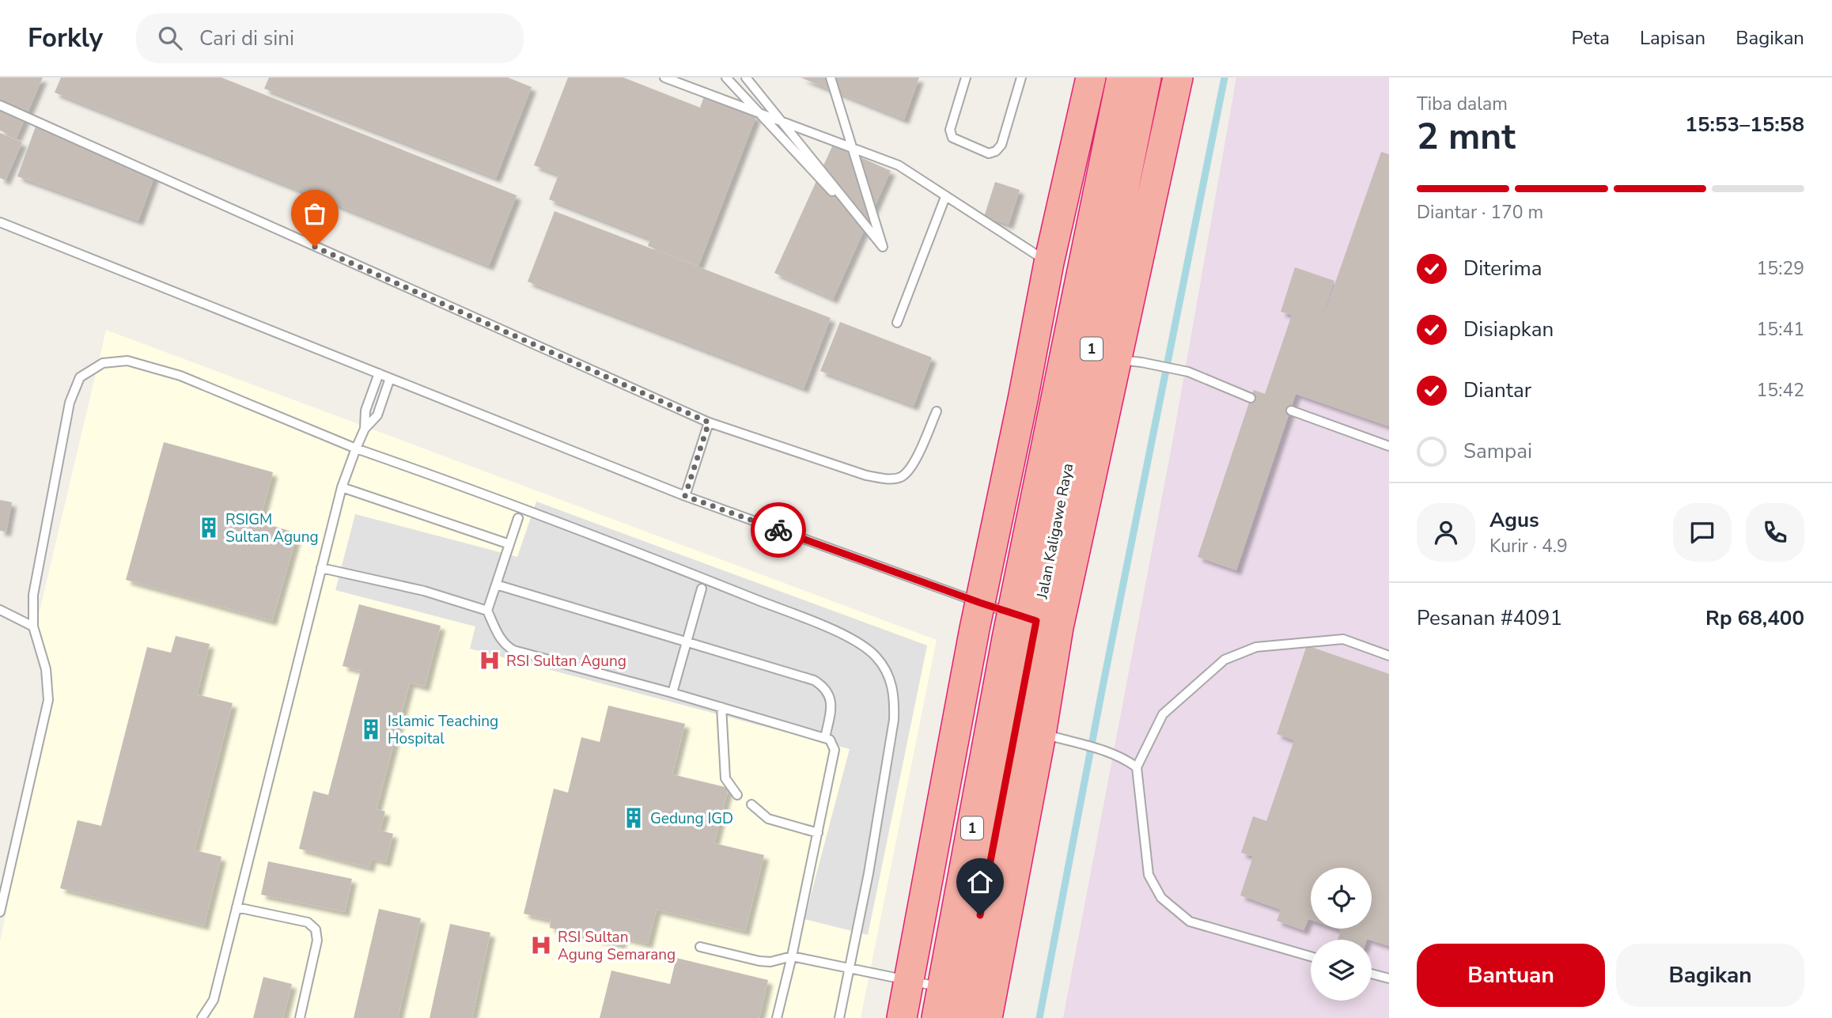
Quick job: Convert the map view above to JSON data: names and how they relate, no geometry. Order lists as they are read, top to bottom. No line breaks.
{"streets":{"highway":["1","Jalan Kaligawe Raya"]},"places":{"building":["RSIGM Sultan Agung","Islamic Teaching Hospital","Gedung IGD"],"hospital":["RSI Sultan Agung","RSI Sultan Agung Semarang"]},"page":{"header":"Forkly","search":"Cari di sini","nav":["Peta","Lapisan","Bagikan"],"heading":["2 mnt","Tiba dalam","15:53–15:58"],"panel":["Agus","Kurir · 4.9","Pesanan #4091","Rp 68,400"],"bar":"Diantar · 170 m","list":[["Diterima","15:29"],["Disiapkan","15:41"],["Diantar","15:42"],"Sampai"],"buttons":["Bantuan","Bagikan"]}}
